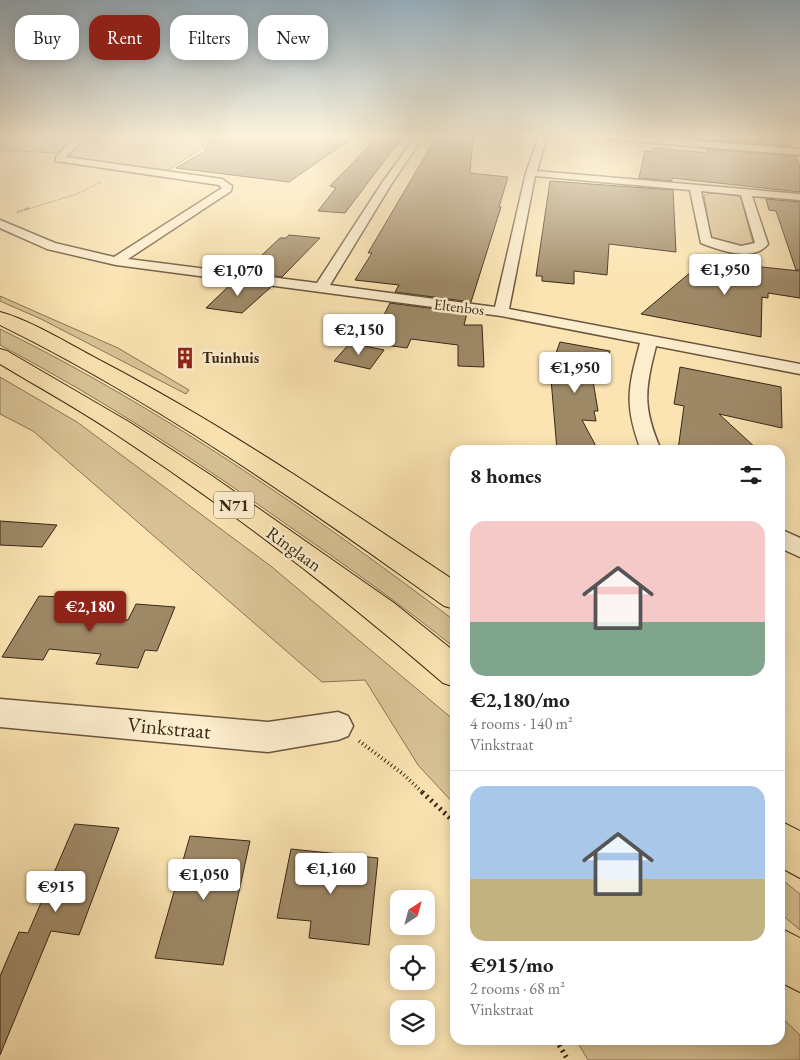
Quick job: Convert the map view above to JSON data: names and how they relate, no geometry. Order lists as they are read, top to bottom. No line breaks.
{"streets":{"highway":["N71","Ringlaan"],"street":["Eltenbos","Vinkstraat"]},"places":{"building":["Tuinhuis"]},"north":"top right","page":{"chip":["Buy","Rent","Filters","New"],"price":["€1,950","€1,070","€2,150","€1,950","€2,180","€1,160","€1,050","€915"],"heading":"8 homes","list":[{"name":"€2,180/mo","note":"4 rooms · 140 m² · Vinkstraat"},{"name":"€915/mo","note":"2 rooms · 68 m² · Vinkstraat"}]}}
